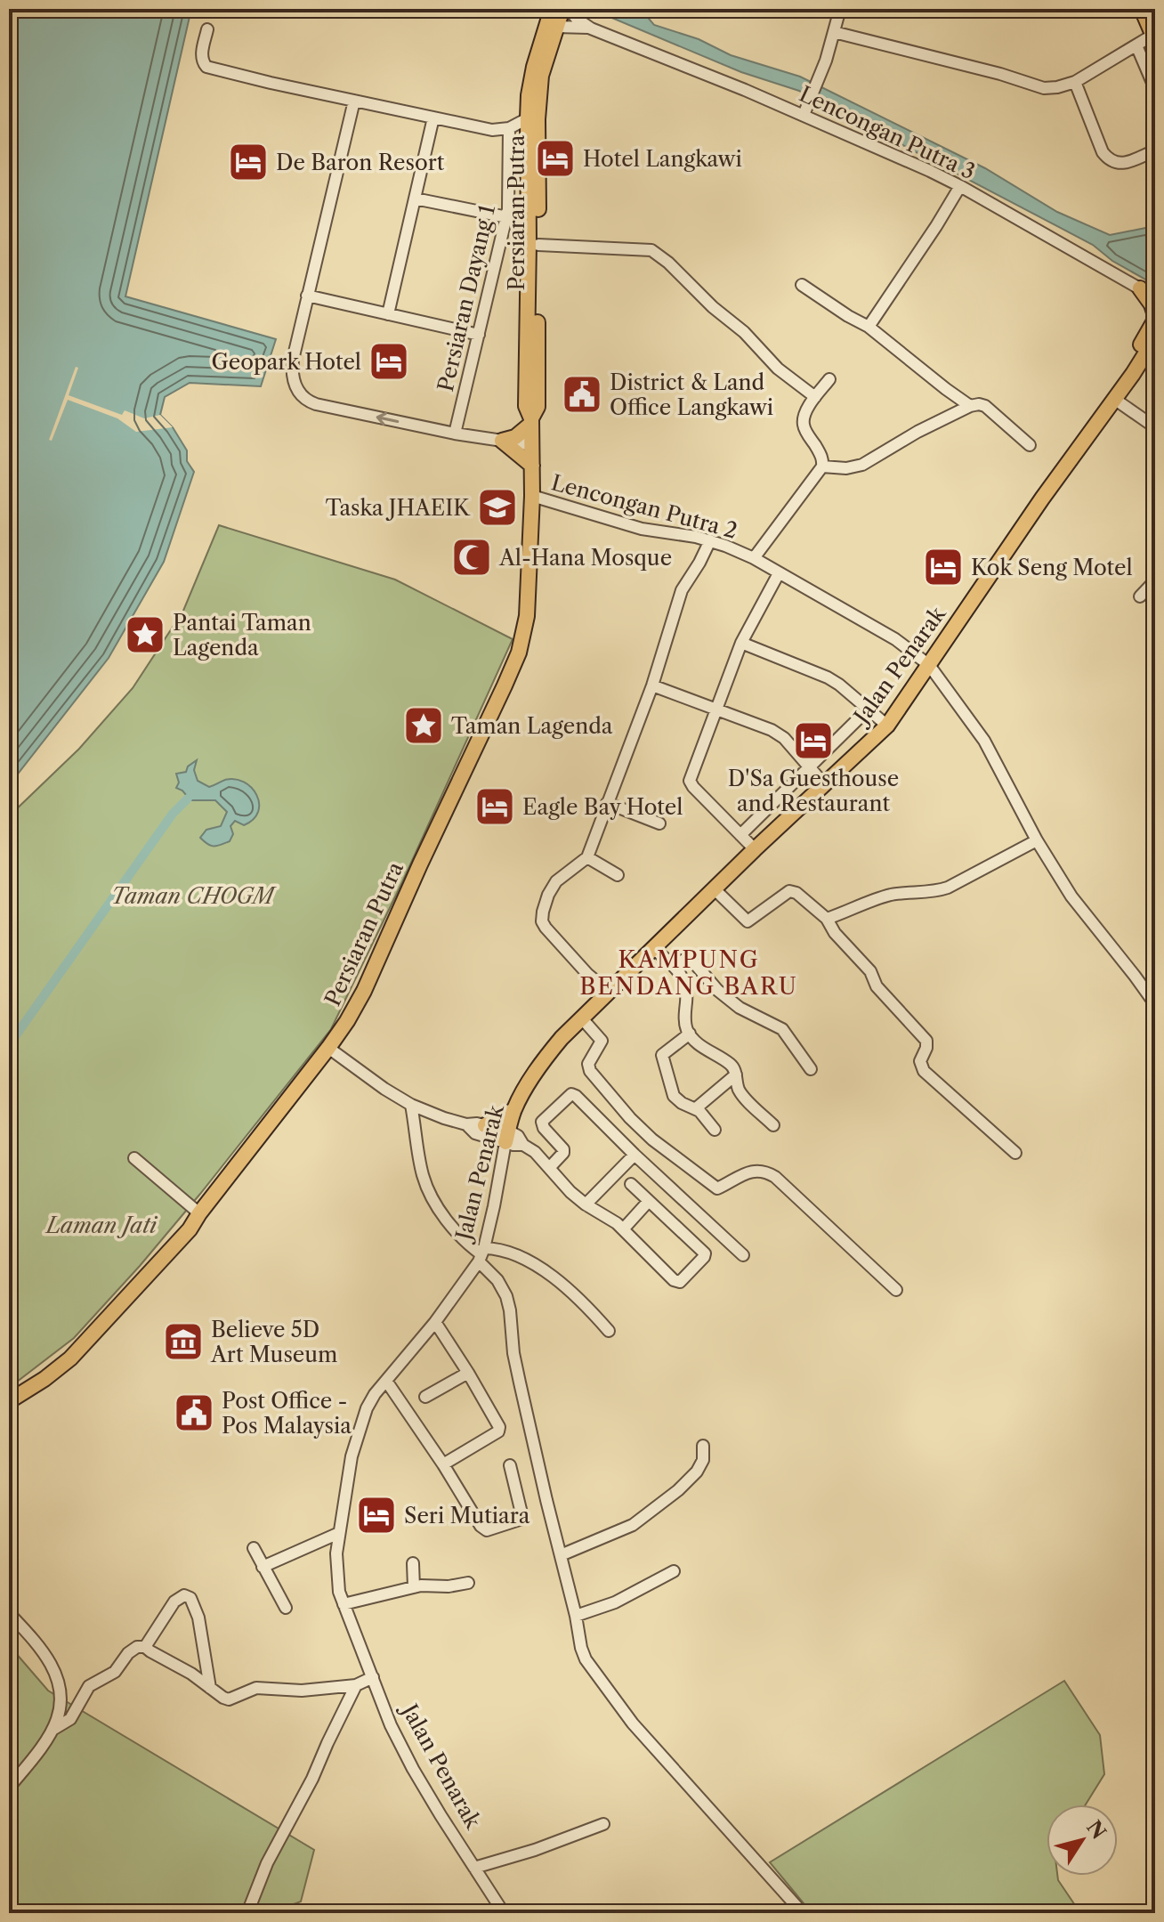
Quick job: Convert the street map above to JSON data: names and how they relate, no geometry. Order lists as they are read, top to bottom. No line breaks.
{"streets":{"main road":["Persiaran Putra","Jalan Penarak"],"street":["Lencongan Putra 3","Persiaran Dayang 1","Lencongan Putra 2"]},"crossings":[["Persiaran Putra","Lencongan Putra 2"],["Lencongan Putra 2","Jalan Penarak"]],"districts":["KAMPUNG BENDANG BARU"],"parks":["Taman CHOGM","Laman Jati"],"places":{"hotel":["Hotel Langkawi","De Baron Resort","Geopark Hotel","Kok Seng Motel","D'Sa Guesthouse and Restaurant","Eagle Bay Hotel","Seri Mutiara"],"public building":["District & Land Office Langkawi","Post Office - Pos Malaysia"],"school or university":["Taska JHAEIK"],"mosque":["Al-Hana Mosque"],"place":["Pantai Taman Lagenda","Taman Lagenda"],"museum":["Believe 5D Art Museum"]},"north":"top right"}
